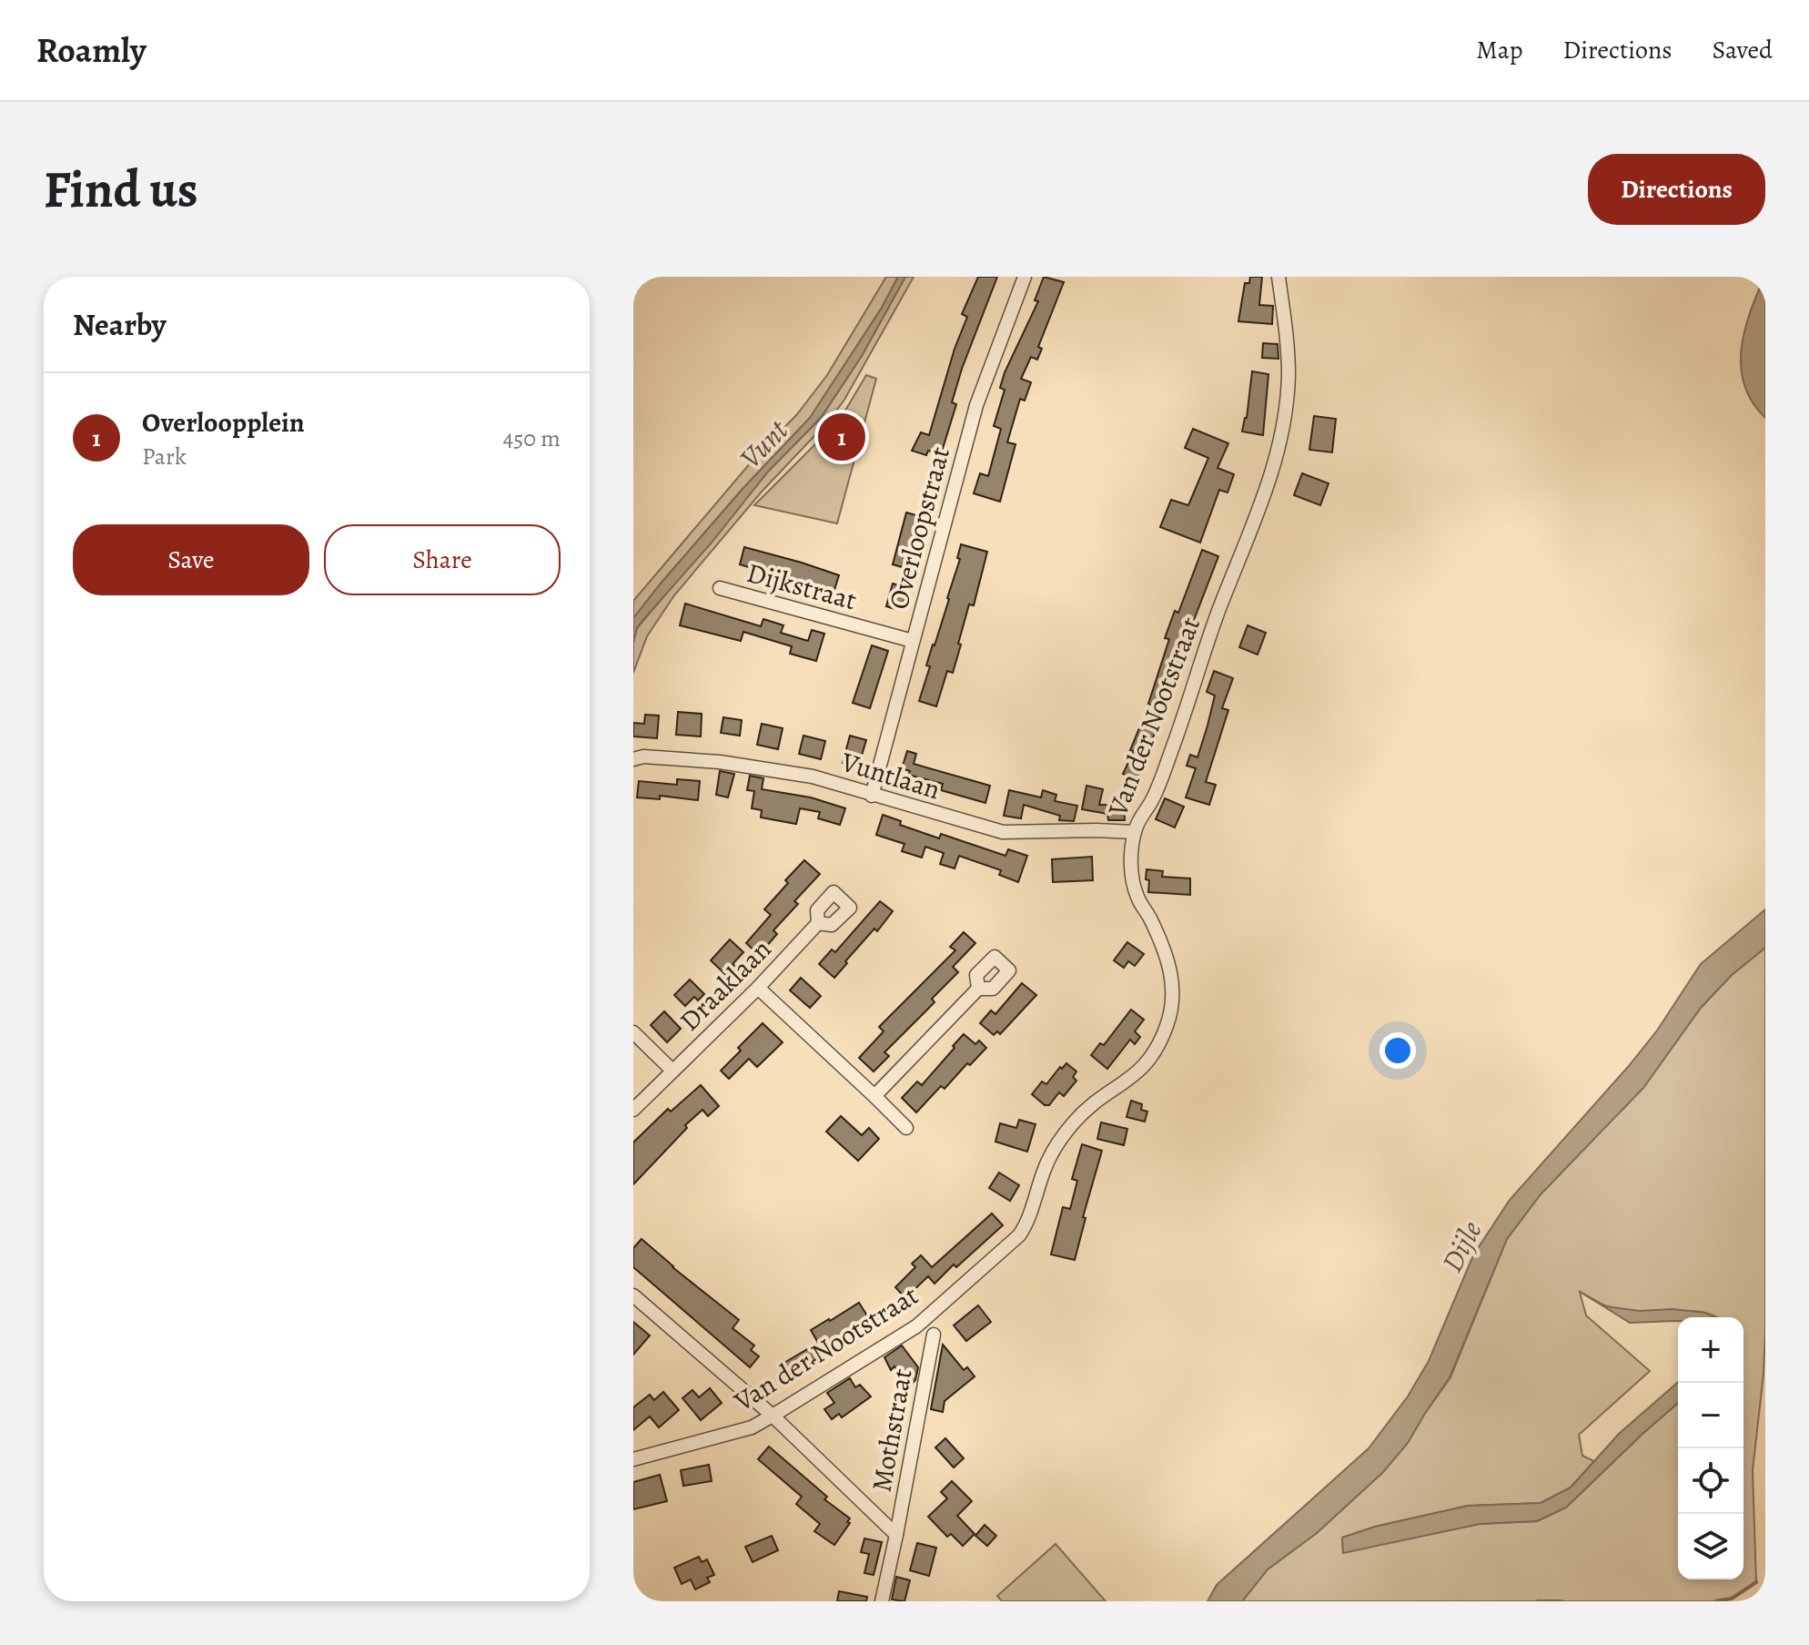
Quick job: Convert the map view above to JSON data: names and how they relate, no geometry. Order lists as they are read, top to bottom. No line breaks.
{"streets":{"street":["Overloopstraat","Dijkstraat","Van der Nootstraat","Vuntlaan","Draaklaan","Mothstraat"]},"crossings":[["Overloopstraat","Dijkstraat"],["Overloopstraat","Vuntlaan"],["Van der Nootstraat","Vuntlaan"],["Van der Nootstraat","Mothstraat"]],"water":["Vunt","Dijle"],"page":{"header":"Roamly","nav":["Map","Directions","Saved"],"buttons":["Directions",["Save","Share"]],"title":"Find us","heading":"Nearby","list":[{"mark":"1","name":"Overloopplein","note":"Park","value":"450 m"}],"pins":"1","map_buttons":["+","−"]}}
